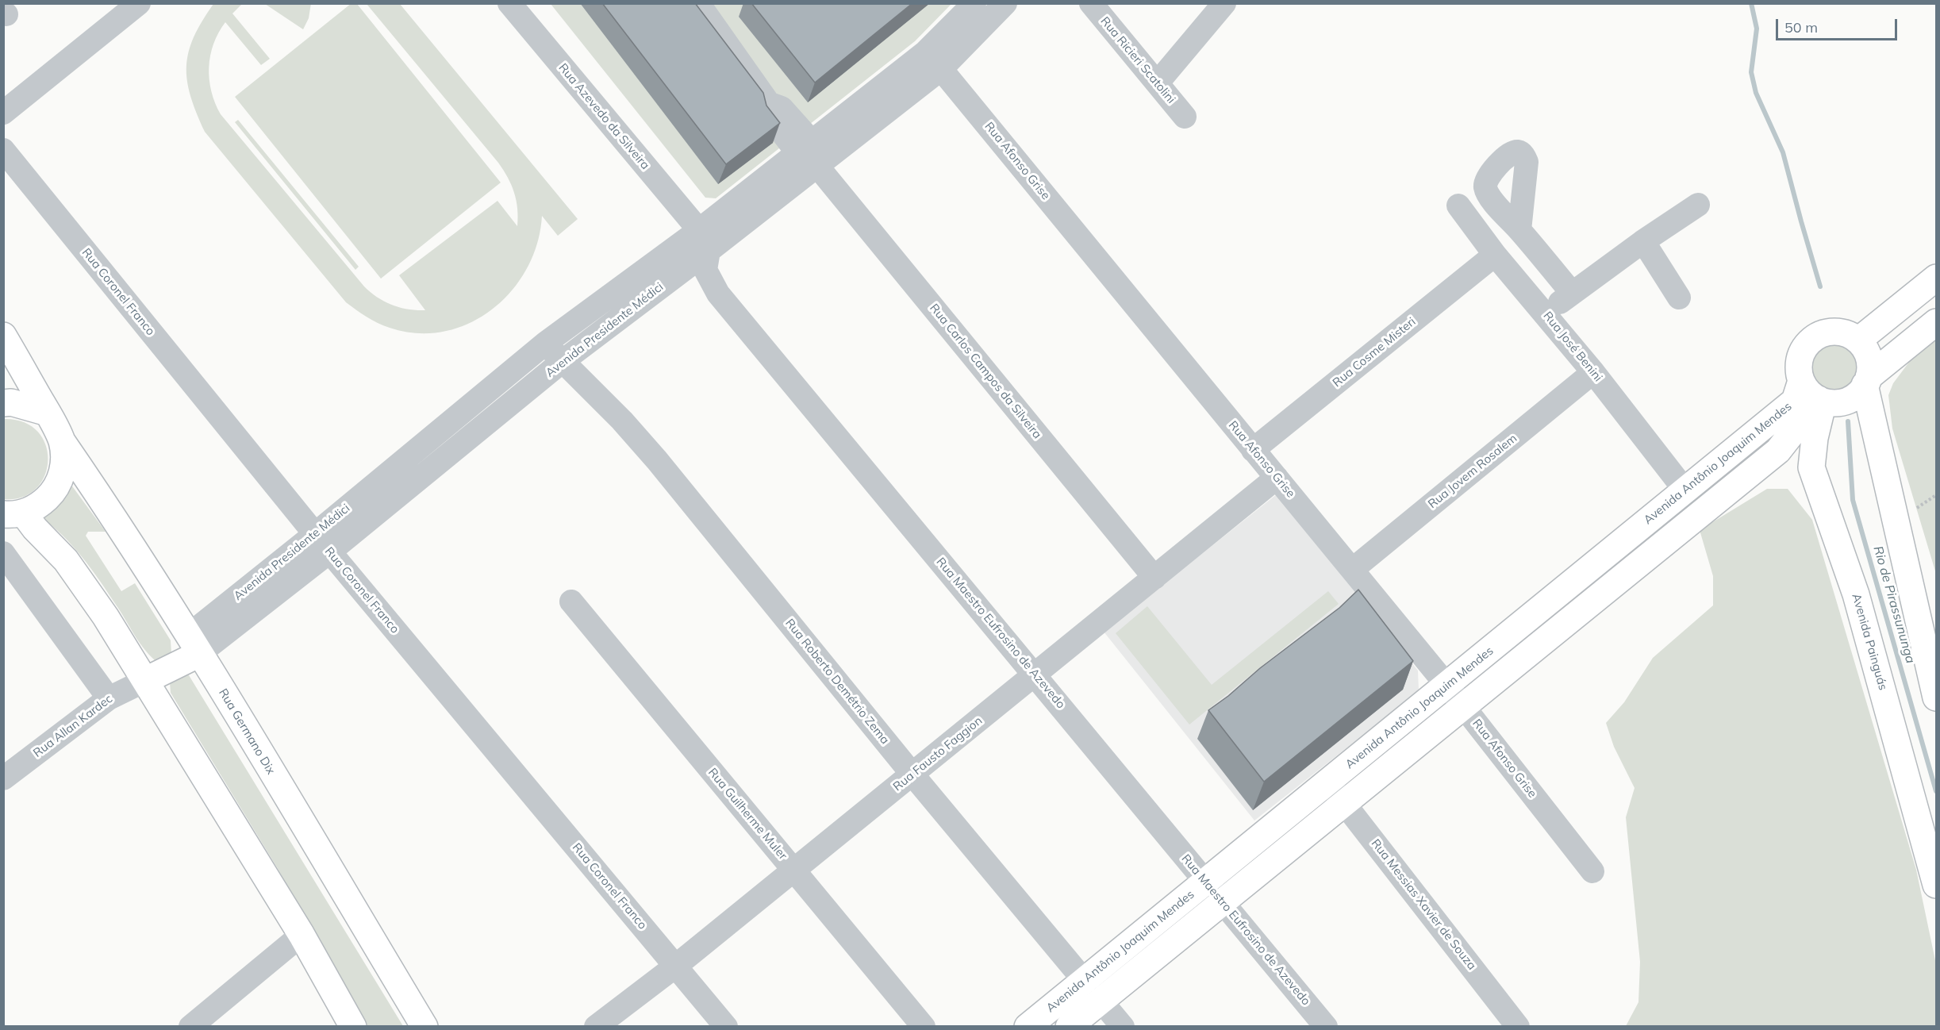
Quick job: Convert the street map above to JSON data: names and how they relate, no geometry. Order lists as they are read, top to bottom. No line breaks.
{"streets":{"main road":["Avenida Antônio Joaquim Mendes","Avenida Painguás","Rua Germano Dix"],"street":["Rua Ricieri Scatolini","Rua Azevedo da Silveira","Rua Afonso Grise","Rua Coronel Franco","Avenida Presidente Médici","Rua José Benini","Rua Cosme Misteri","Rua Carlos Campos da Silveira","Rua Jovem Rosalem","Rua Maestro Eufrosino de Azevedo","Rua Roberto Demétrio Zema","Rua Allan Kardec","Rua Fausto Faggion","Rua Guilherme Muler","Rua Messias Xavier de Souza"]},"crossings":[["Rua Azevedo da Silveira","Avenida Presidente Médici"],["Rua Azevedo da Silveira","Rua Maestro Eufrosino de Azevedo"],["Rua Afonso Grise","Avenida Presidente Médici"],["Rua Afonso Grise","Rua Cosme Misteri"],["Rua Afonso Grise","Avenida Antônio Joaquim Mendes"],["Rua Afonso Grise","Rua Jovem Rosalem"],["Rua Afonso Grise","Rua Fausto Faggion"],["Rua Coronel Franco","Avenida Presidente Médici"],["Rua Coronel Franco","Rua Fausto Faggion"],["Avenida Presidente Médici","Rua Carlos Campos da Silveira"],["Avenida Presidente Médici","Rua Maestro Eufrosino de Azevedo"],["Avenida Presidente Médici","Rua Roberto Demétrio Zema"],["Avenida Presidente Médici","Rua Germano Dix"],["Rua José Benini","Rua Cosme Misteri"],["Rua José Benini","Avenida Antônio Joaquim Mendes"],["Rua José Benini","Rua Jovem Rosalem"],["Rua Carlos Campos da Silveira","Rua Fausto Faggion"],["Avenida Antônio Joaquim Mendes","Rua Maestro Eufrosino de Azevedo"],["Avenida Antônio Joaquim Mendes","Avenida Painguás"],["Avenida Antônio Joaquim Mendes","Rua Roberto Demétrio Zema"],["Avenida Antônio Joaquim Mendes","Rua Messias Xavier de Souza"],["Rua Maestro Eufrosino de Azevedo","Rua Fausto Faggion"],["Rua Roberto Demétrio Zema","Rua Fausto Faggion"],["Rua Fausto Faggion","Rua Guilherme Muler"]],"water":["Rio de Pirassununga"],"scale_bar":"50 m"}
